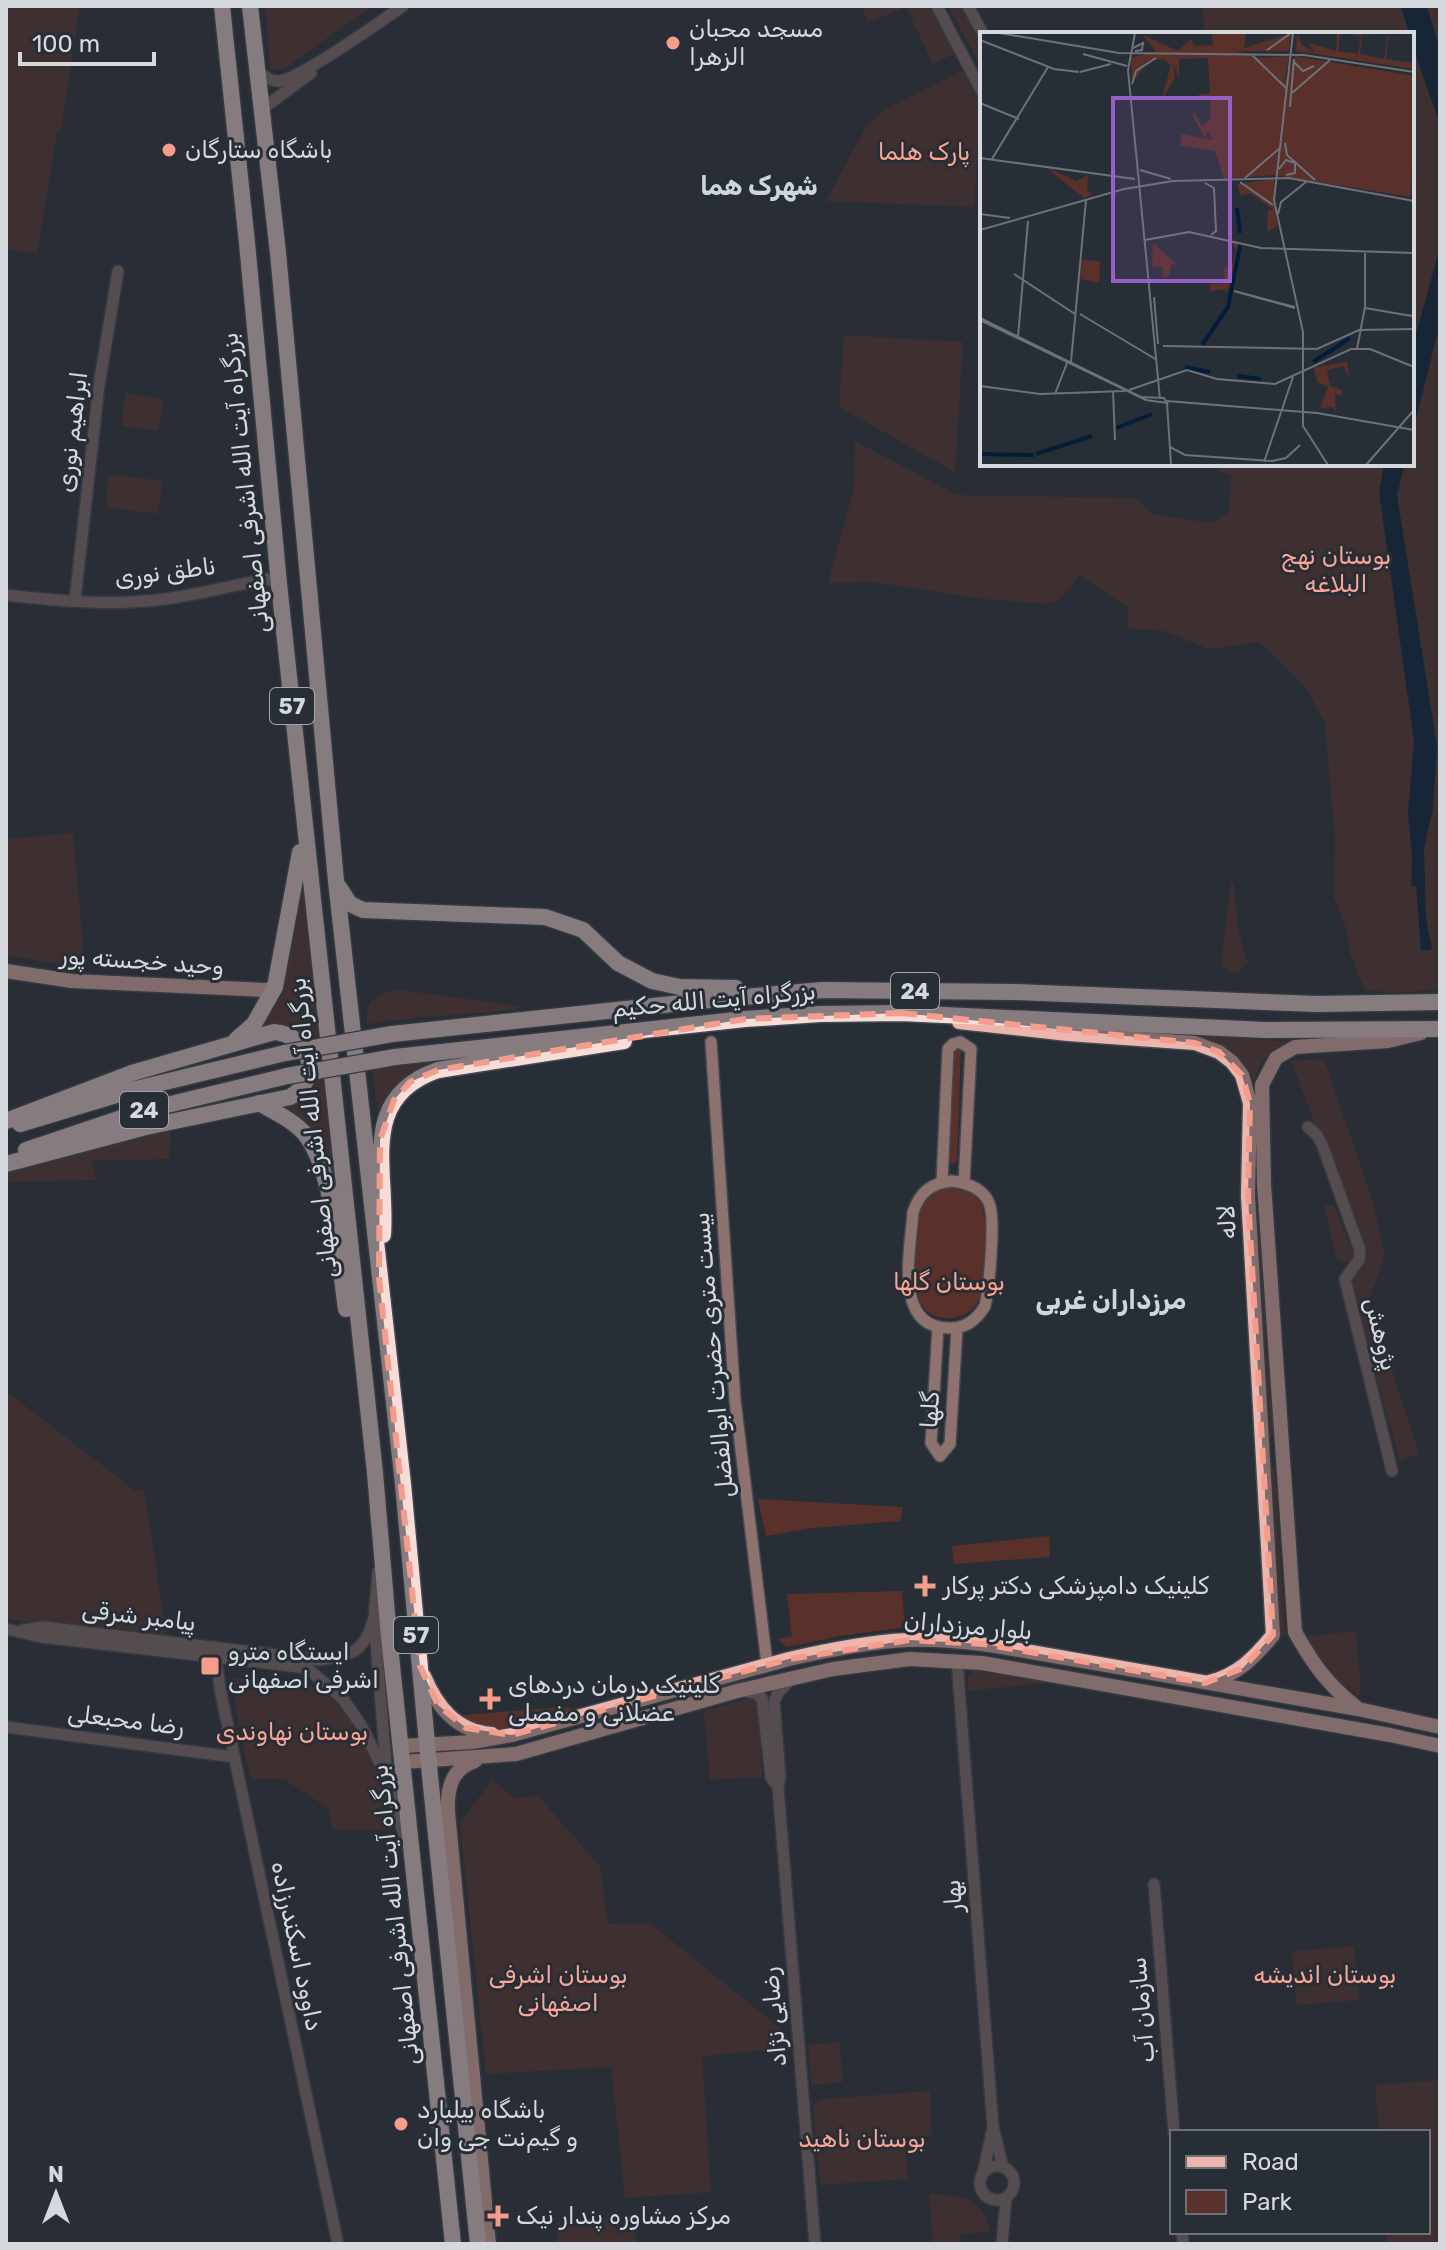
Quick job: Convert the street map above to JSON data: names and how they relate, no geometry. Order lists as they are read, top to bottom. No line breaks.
{"streets":{"highway":["بزرگراه آیت الله اشرفی اصفهانی","57","24","بزرگراه آیت الله حکیم"],"main road":["وحید خجسته پور","لاله","بلوار مرزداران"],"street":["ابراهیم نوری","ناطق نوری","پژوهش","بیست متری حضرت ابوالفضل","گلها","پیامبر شرقی","رضا محبعلی","بهار","داوود اسکندرزاده","سازمان آب","رضایی نژاد"]},"crossings":[["ابراهیم نوری","ناطق نوری"],["بزرگراه آیت الله اشرفی اصفهانی","ناطق نوری"],["بزرگراه آیت الله اشرفی اصفهانی","بلوار مرزداران"],["بزرگراه آیت الله حکیم","لاله"],["لاله","بلوار مرزداران"],["بیست متری حضرت ابوالفضل","بلوار مرزداران"],["پیامبر شرقی","داوود اسکندرزاده"],["بلوار مرزداران","بهار"],["بلوار مرزداران","رضایی نژاد"],["رضا محبعلی","داوود اسکندرزاده"]],"districts":["شهرک هما","مرزداران غربی"],"parks":["پارک هلما","بوستان نهج البلاغه","بوستان گلها","بوستان نهاوندی","بوستان اشرفی اصفهانی","بوستان اندیشه","بوستان ناهید"],"places":{"other":["مسجد محبان الزهرا","باشگاه ستارگان","باشگاه بیلیارد و گیم‌نت جی وان"],"health":["کلینیک دامپزشکی دکتر پرکار","کلینیک درمان دردهای عضلانی و مفصلی","مرکز مشاوره پندار نیک"],"transit":["ایستگاه مترو اشرفی اصفهانی"]},"legend":["Road","Park"],"scale_bar":"100 m","north":"top"}
